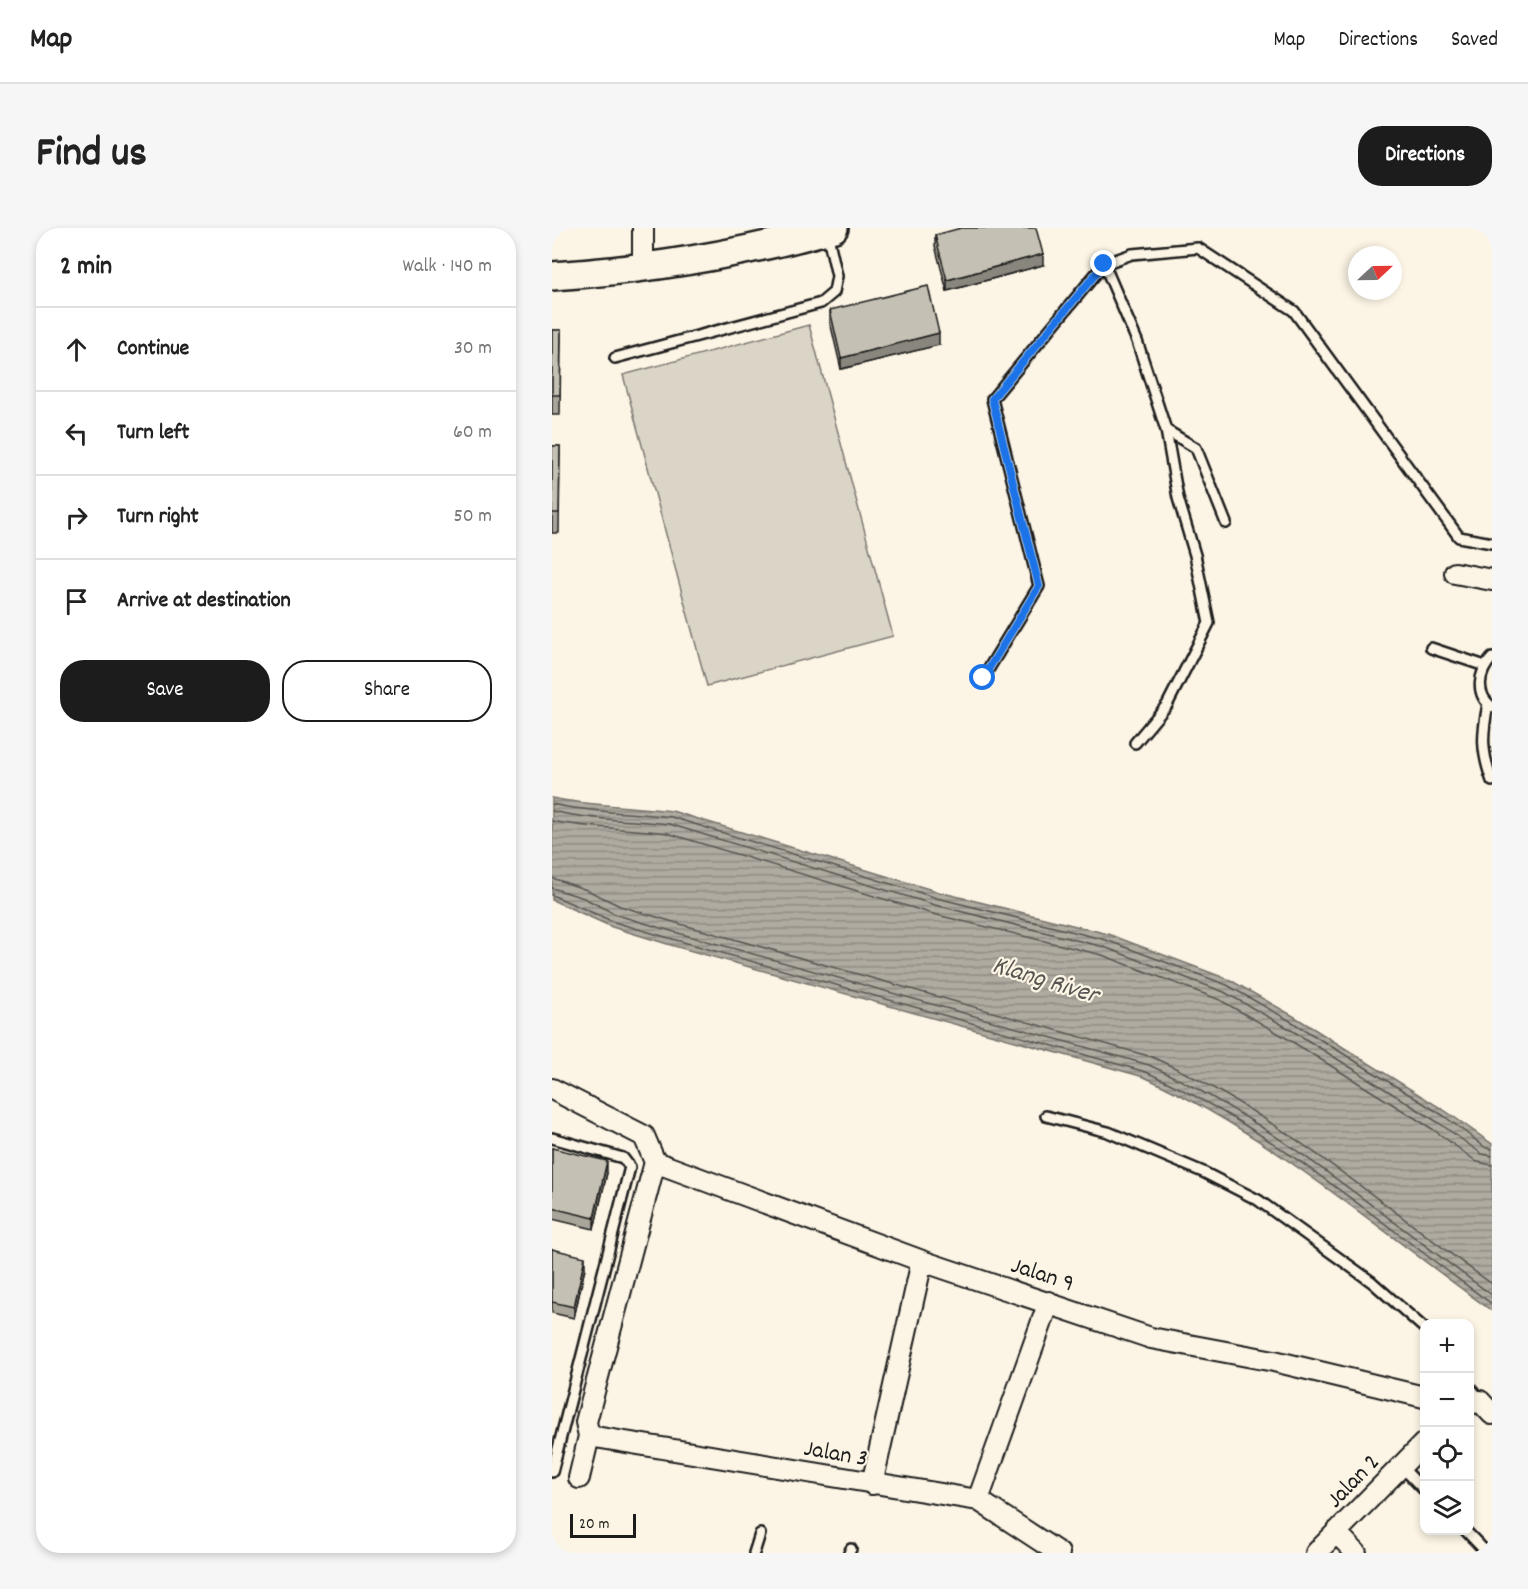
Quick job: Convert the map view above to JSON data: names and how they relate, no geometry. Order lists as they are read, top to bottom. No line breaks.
{"streets":{"street":["Jalan 9","Jalan 3","Jalan 2"]},"water":["Klang River"],"scale_bar":"20 m","north":"right","page":{"header":"Map","nav":["Map","Directions","Saved"],"title":"Find us","buttons":["Directions",["Save","Share"]],"heading":["2 min","Walk · 140 m"],"list":[["Continue","30 m"],["Turn left","60 m"],["Turn right","50 m"],"Arrive at destination"],"map_buttons":["+","−"],"scale":"20 m"}}
